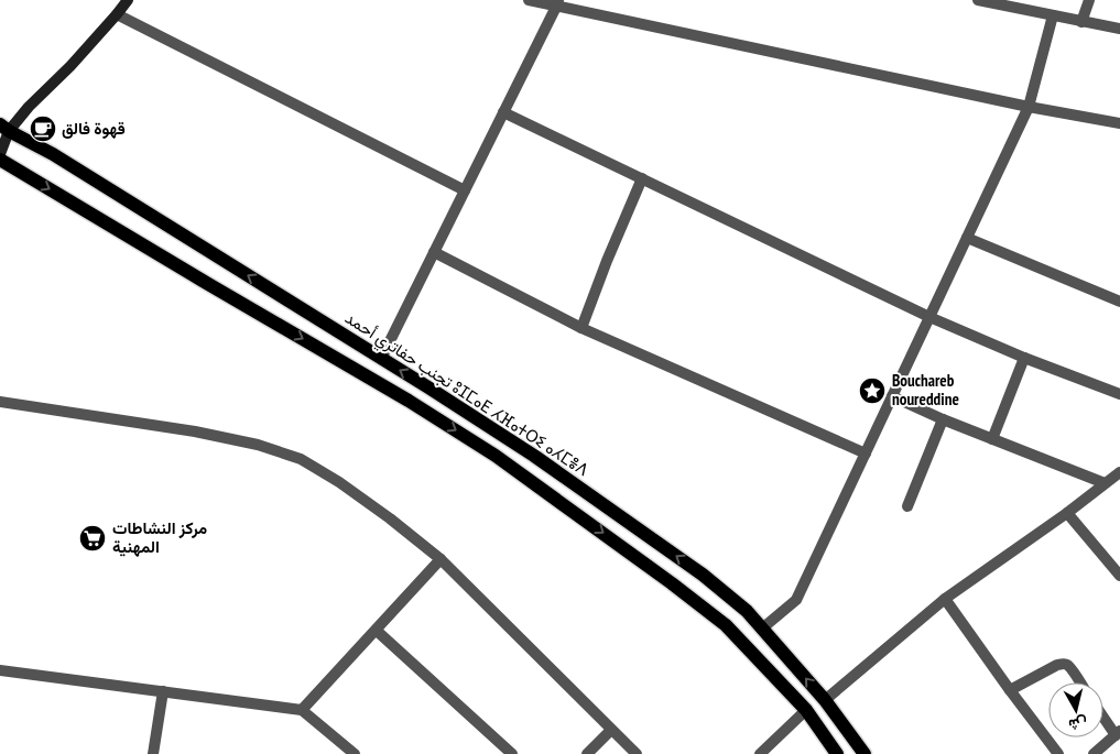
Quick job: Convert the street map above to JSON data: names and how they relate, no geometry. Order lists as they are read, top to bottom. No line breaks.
{"streets":{"main road":["تجنب حفاتري أحمد ⵓⵊⵎⴰⴹ ⵃⴼⴰⵜⵔⵉ ⴰⵃⵎⴻⴷ"]},"places":{"cafe":["قهوة فالق"],"place":["Bouchareb noureddine"],"supermarket":["مركز النشاطات المهنية"]},"north":"bottom"}
